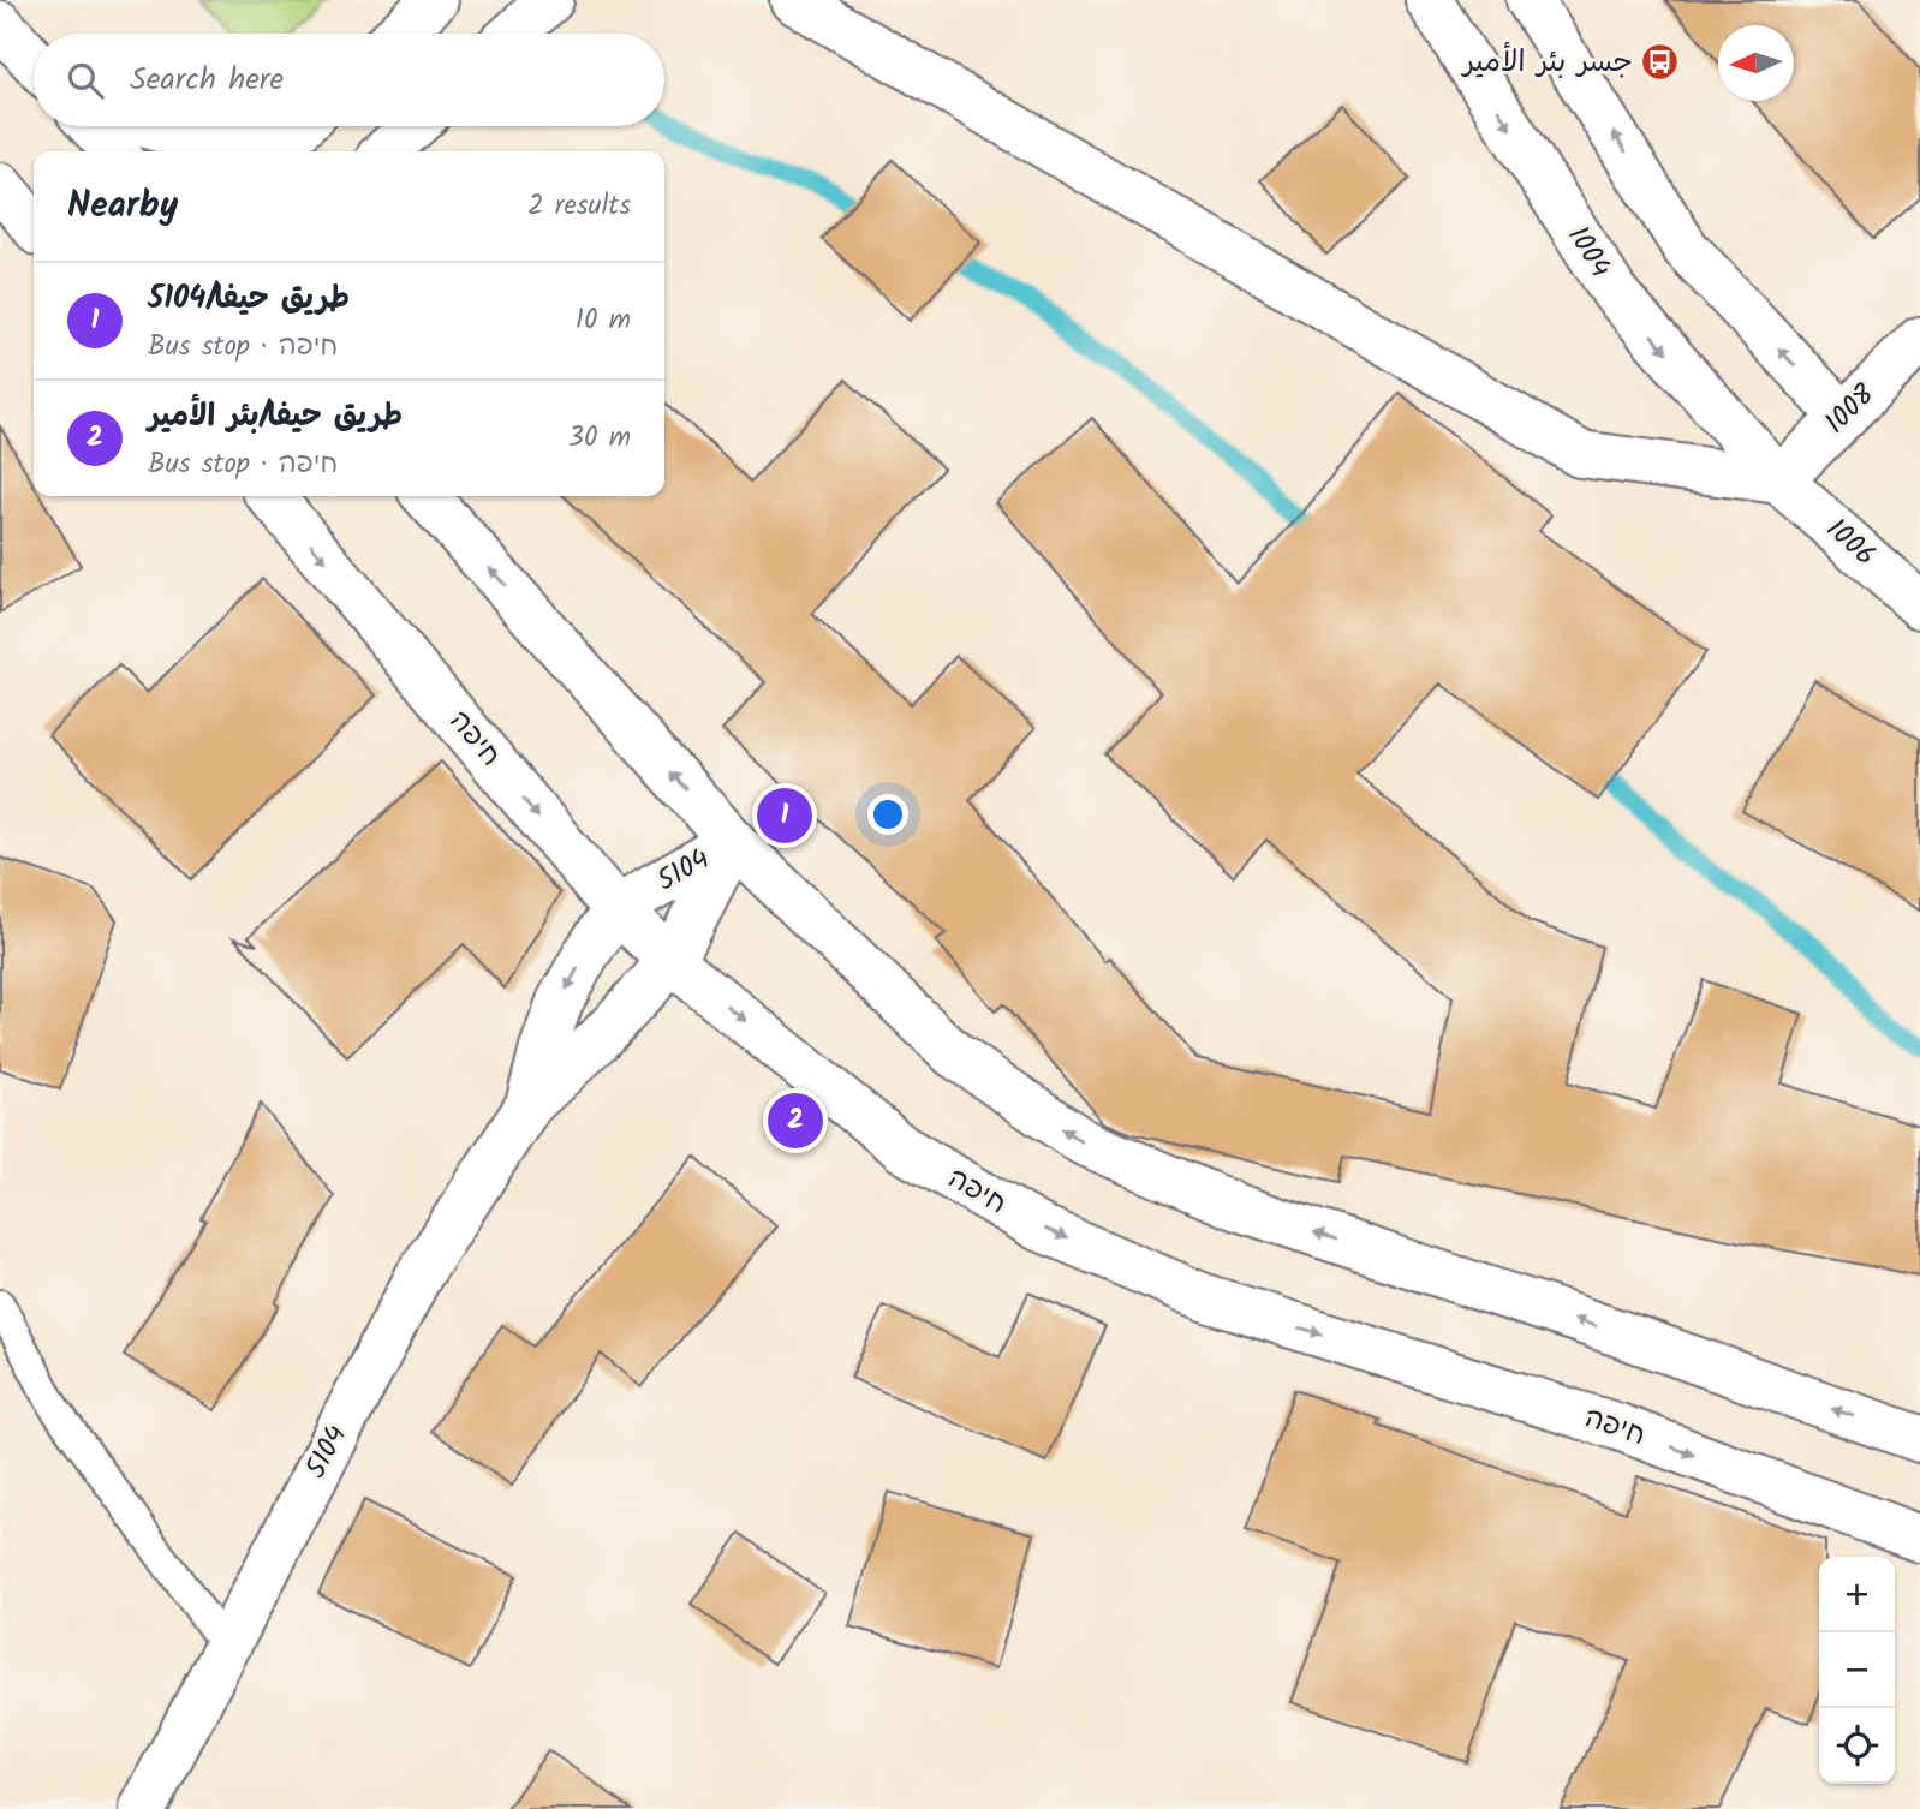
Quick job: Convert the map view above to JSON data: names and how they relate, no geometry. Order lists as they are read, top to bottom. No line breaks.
{"streets":{"main road":["1004","1008","1006","חיפה","5104"]},"crossings":[["1004","1008"],["1004","1006"],["1008","1006"],["חיפה","5104"]],"places":{"bus stop":["جسر بئر الأمير"]},"north":"left","page":{"search":"Search here","heading":["Nearby","2 results"],"list":[{"mark":"1","name":"طريق حيفا/5104","note":"Bus stop · חיפה","value":"10 m"},{"mark":"2","name":"طريق حيفا/بئر الأمير","note":"Bus stop · חיפה","value":"30 m"}],"pins":["1","2"],"map_buttons":["+","−"]}}
